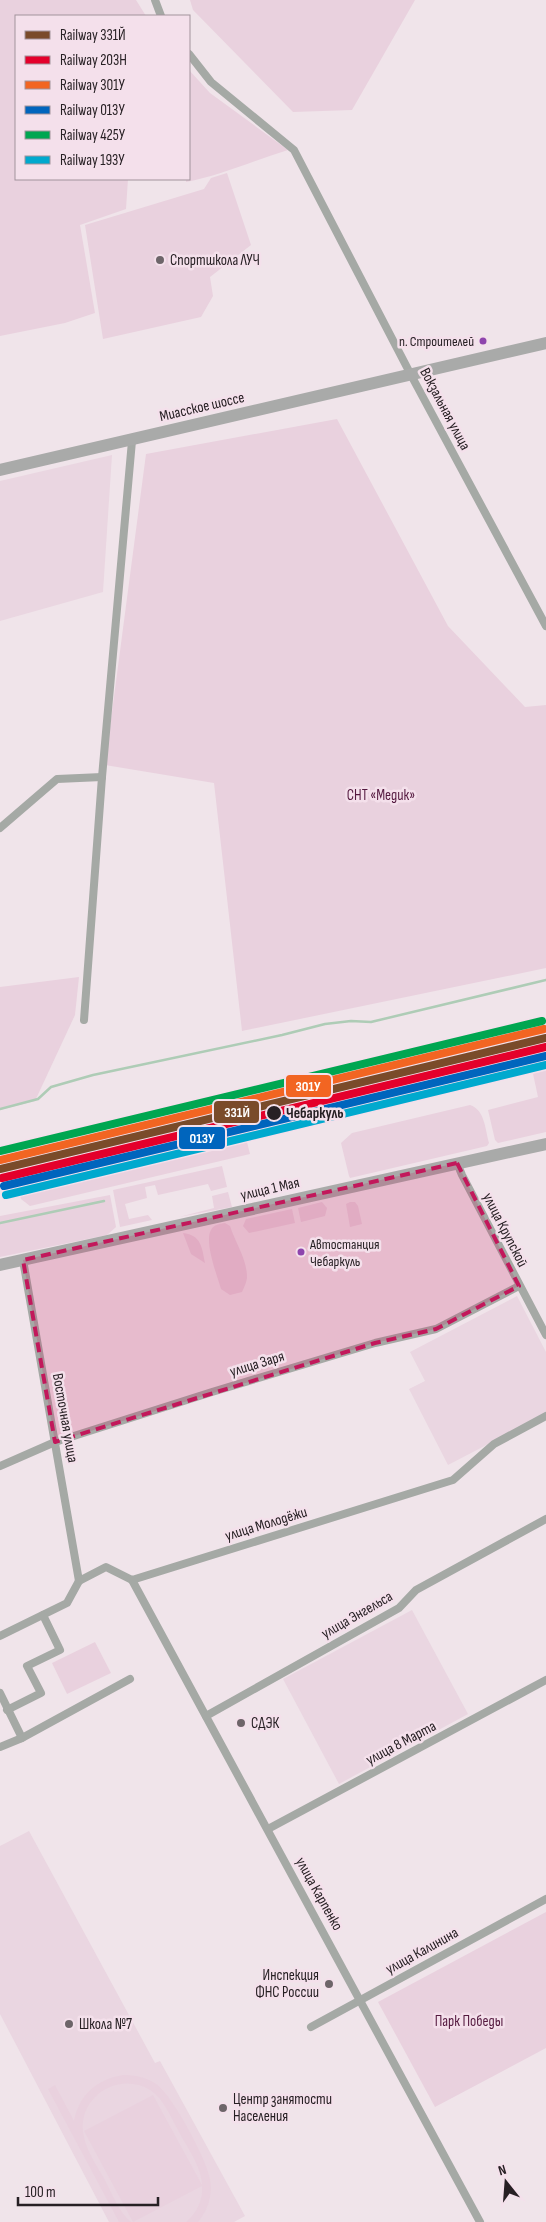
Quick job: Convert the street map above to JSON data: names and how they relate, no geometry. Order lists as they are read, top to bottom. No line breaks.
{"streets":{"main road":["Миасское шоссе","улица 1 Мая"],"street":["Вокзальная улица","улица Крупской","улица Заря","Восточная улица","улица Молодёжи","улица Энгельса","улица 8 Марта","улица Карпенко","улица Калинина"]},"crossings":[["Миасское шоссе","Вокзальная улица"],["улица 1 Мая","улица Крупской"],["улица 1 Мая","Восточная улица"],["улица Крупской","улица Заря"],["улица Заря","Восточная улица"],["улица Молодёжи","улица Карпенко"],["улица Энгельса","улица Карпенко"],["улица 8 Марта","улица Карпенко"],["улица Карпенко","улица Калинина"]],"parks":["СНТ «Медик»","Парк Победы"],"places":["Спортшкола ЛУЧ","п. Строителей","Чебаркуль","Автостанция Чебаркуль","СДЭК","Инспекция ФНС России","Школа №7","Центр занятости Населения"],"lines":["rail line 425У","rail line 301У","rail line 331Й","rail line 203Н","rail line 013У","rail line 193У"],"legend":["Railway 331Й","Railway 203Н","Railway 301У","Railway 013У","Railway 425У","Railway 193У"],"scale_bar":"100 m","north":"top"}
